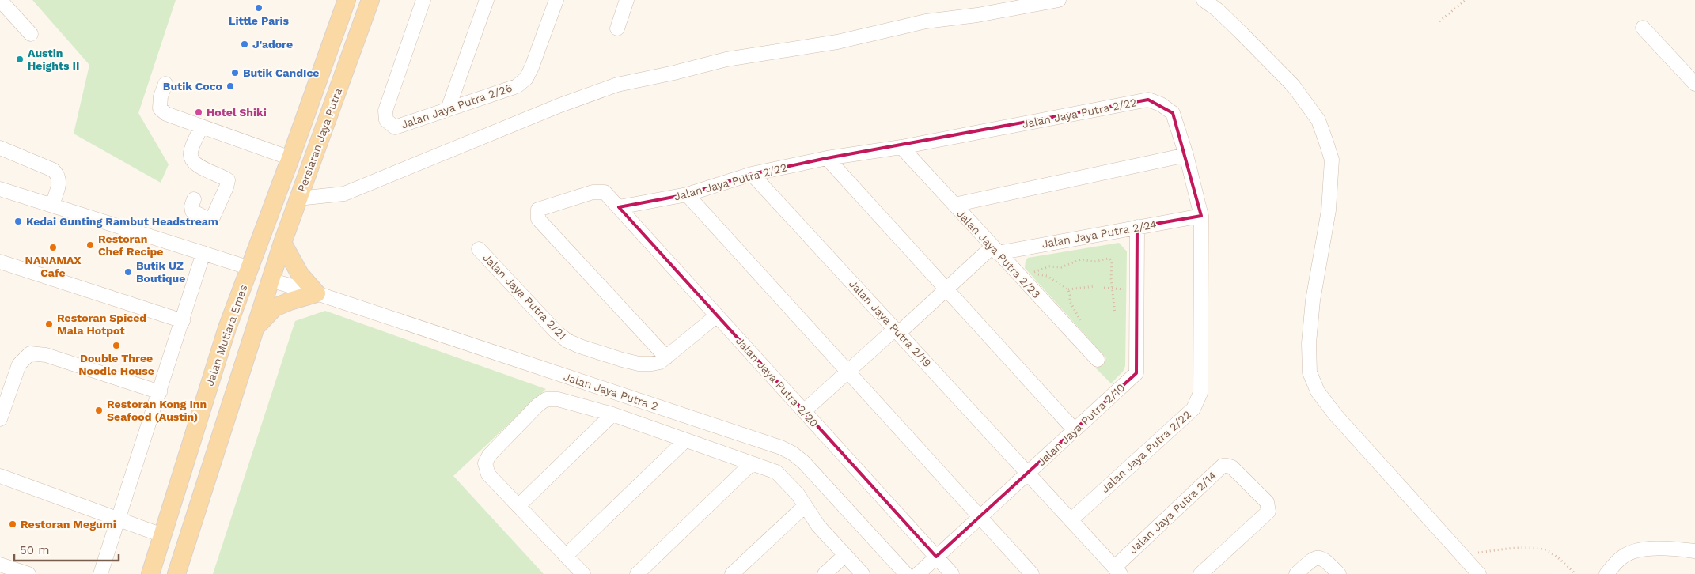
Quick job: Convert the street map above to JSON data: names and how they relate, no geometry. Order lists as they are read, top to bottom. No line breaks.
{"streets":{"main road":["Persiaran Jaya Putra","Jalan Mutiara Emas"],"street":["Jalan Jaya Putra 2/26","Jalan Jaya Putra 2/22","Jalan Jaya Putra 2/24","Jalan Jaya Putra 2/23","Jalan Jaya Putra 2/21","Jalan Jaya Putra 2/19","Jalan Jaya Putra 2/20","Jalan Jaya Putra 2","Jalan Jaya Putra 2/10","Jalan Jaya Putra 2/14"]},"crossings":[["Jalan Jaya Putra 2/22","Jalan Jaya Putra 2/24"],["Jalan Jaya Putra 2/22","Jalan Jaya Putra 2/23"],["Jalan Jaya Putra 2/22","Jalan Jaya Putra 2/19"],["Jalan Jaya Putra 2/22","Jalan Jaya Putra 2/20"],["Persiaran Jaya Putra","Jalan Mutiara Emas"],["Persiaran Jaya Putra","Jalan Jaya Putra 2"],["Jalan Jaya Putra 2/24","Jalan Jaya Putra 2/23"],["Jalan Jaya Putra 2/24","Jalan Jaya Putra 2/10"],["Jalan Jaya Putra 2/21","Jalan Jaya Putra 2/20"],["Jalan Jaya Putra 2/19","Jalan Jaya Putra 2/10"],["Jalan Jaya Putra 2/19","Jalan Jaya Putra 2/14"],["Jalan Jaya Putra 2/20","Jalan Jaya Putra 2/10"]],"places":["Little Paris","J'adore","Austin Heights II","Butik CandIce","Butik Coco","Hotel Shiki","Kedai Gunting Rambut Headstream","Restoran Chef Recipe","NANAMAX Cafe","Butik UZ Boutique","Restoran Spiced Mala Hotpot","Double Three Noodle House","Restoran Kong Inn Seafood (Austin)","Restoran Megumi"],"scale_bar":"50 m"}
